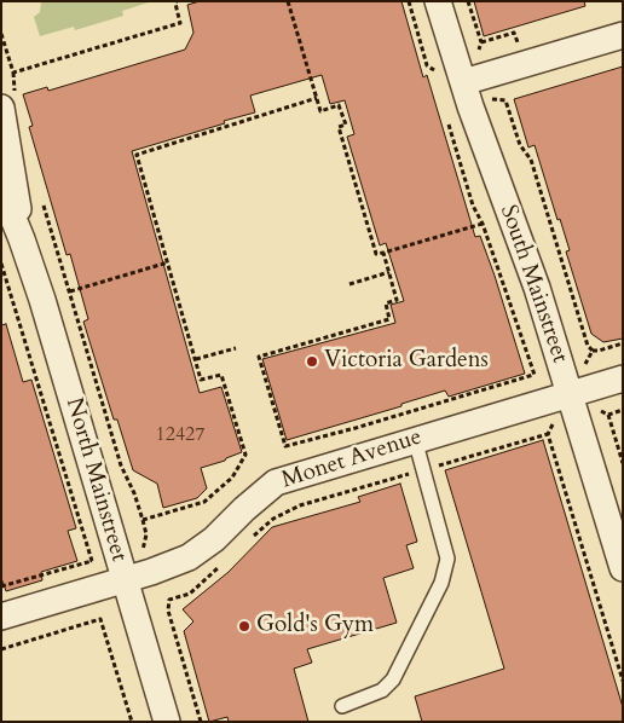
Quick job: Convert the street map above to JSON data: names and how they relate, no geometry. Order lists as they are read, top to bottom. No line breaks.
{"streets":{"street":["South Mainstreet","Monet Avenue","North Mainstreet"]},"crossings":[["South Mainstreet","Monet Avenue"],["Monet Avenue","North Mainstreet"]],"places":["Victoria Gardens","Gold's Gym"],"house_numbers":["12427"]}
